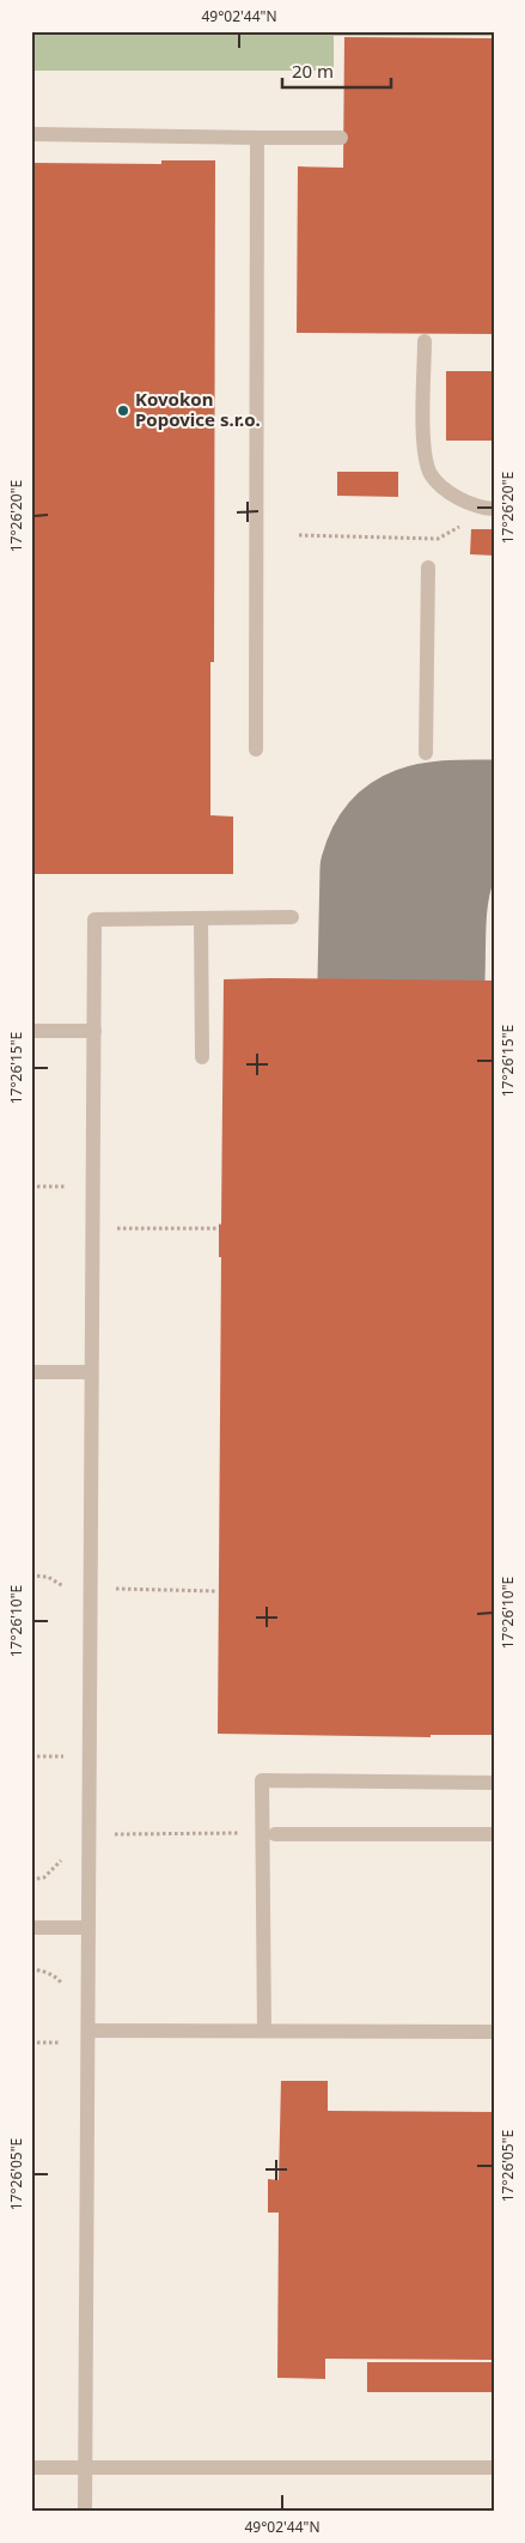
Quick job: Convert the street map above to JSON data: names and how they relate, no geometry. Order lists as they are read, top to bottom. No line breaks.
{"places":["Kovokon Popovice s.r.o."],"scale_bar":"20 m","coordinates":["49°02'44\"N","17°26'20\"E","17°26'15\"E","17°26'10\"E","17°26'05\"E"]}
